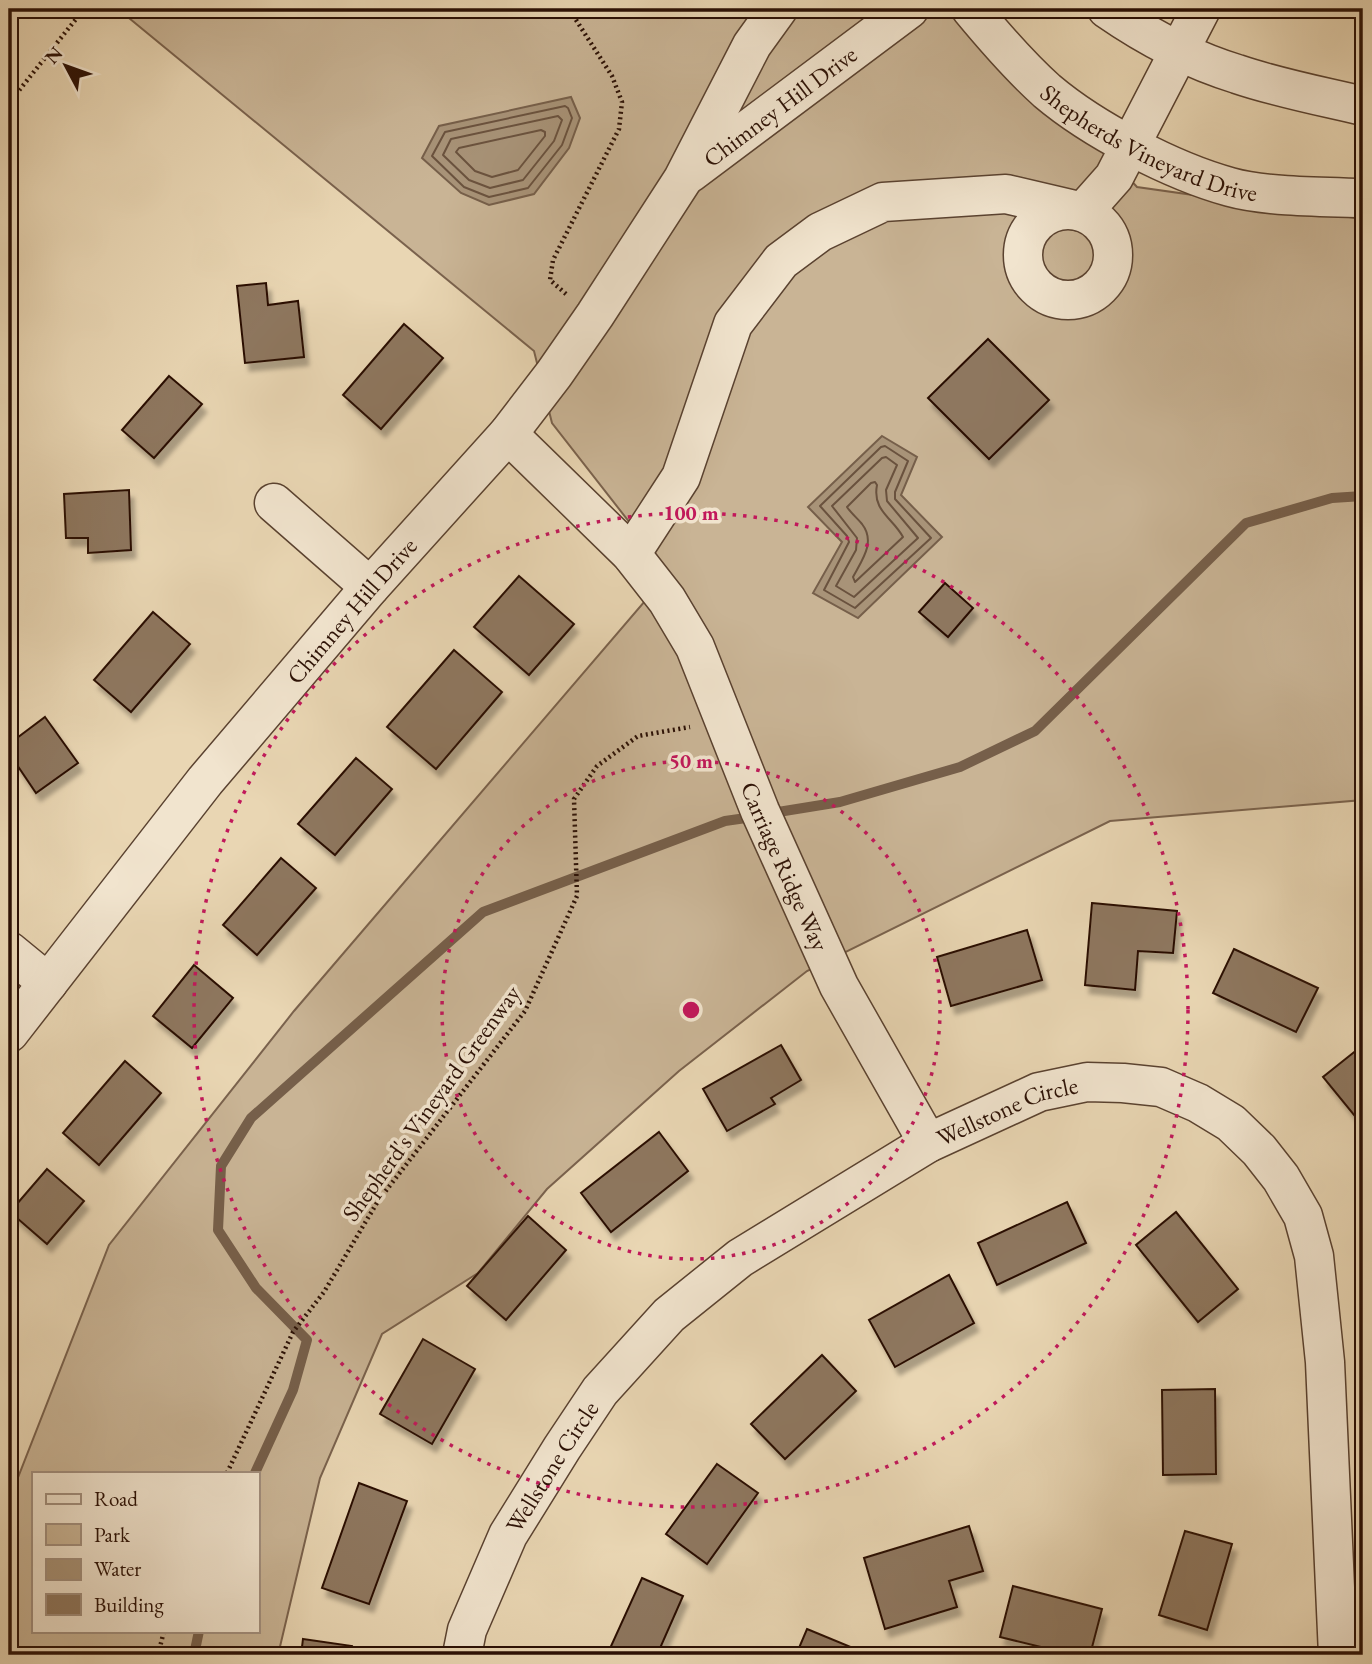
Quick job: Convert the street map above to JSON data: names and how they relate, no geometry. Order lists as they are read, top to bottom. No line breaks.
{"streets":{"street":["Chimney Hill Drive","Shepherds Vineyard Drive","Carriage Ridge Way","Wellstone Circle"],"path":["Shepherd's Vineyard Greenway"]},"crossings":[["Chimney Hill Drive","Carriage Ridge Way"],["Carriage Ridge Way","Wellstone Circle"]],"legend":["Road","Park","Water","Building"],"north":"top left","rings":["100 m","50 m"]}
